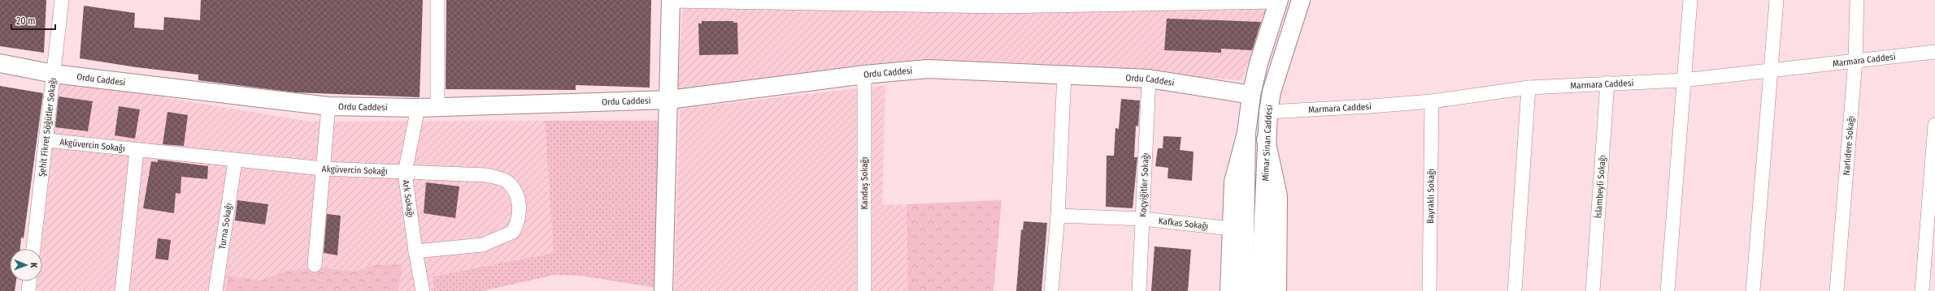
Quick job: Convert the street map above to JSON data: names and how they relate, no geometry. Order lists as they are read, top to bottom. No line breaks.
{"streets":{"street":["Marmara Caddesi","Ordu Caddesi","Şehit Fikret Söğütler Sokağı","Mimar Sinan Caddesi","Akgüvercin Sokağı","Narlıdere Sokağı","Kandaş Sokağı","Koçyiğitler Sokağı","İslambeyli Sokağı","Bayraklı Sokağı","Ark Sokağı","Kafkas Sokağı","Turna Sokağı"]},"crossings":[["Marmara Caddesi","Mimar Sinan Caddesi"],["Marmara Caddesi","Narlıdere Sokağı"],["Marmara Caddesi","İslambeyli Sokağı"],["Marmara Caddesi","Bayraklı Sokağı"],["Ordu Caddesi","Şehit Fikret Söğütler Sokağı"],["Ordu Caddesi","Mimar Sinan Caddesi"],["Ordu Caddesi","Kandaş Sokağı"],["Ordu Caddesi","Koçyiğitler Sokağı"],["Ordu Caddesi","Ark Sokağı"],["Şehit Fikret Söğütler Sokağı","Akgüvercin Sokağı"],["Akgüvercin Sokağı","Ark Sokağı"],["Akgüvercin Sokağı","Turna Sokağı"],["Koçyiğitler Sokağı","Kafkas Sokağı"]],"scale_bar":"20 m","north":"right"}
